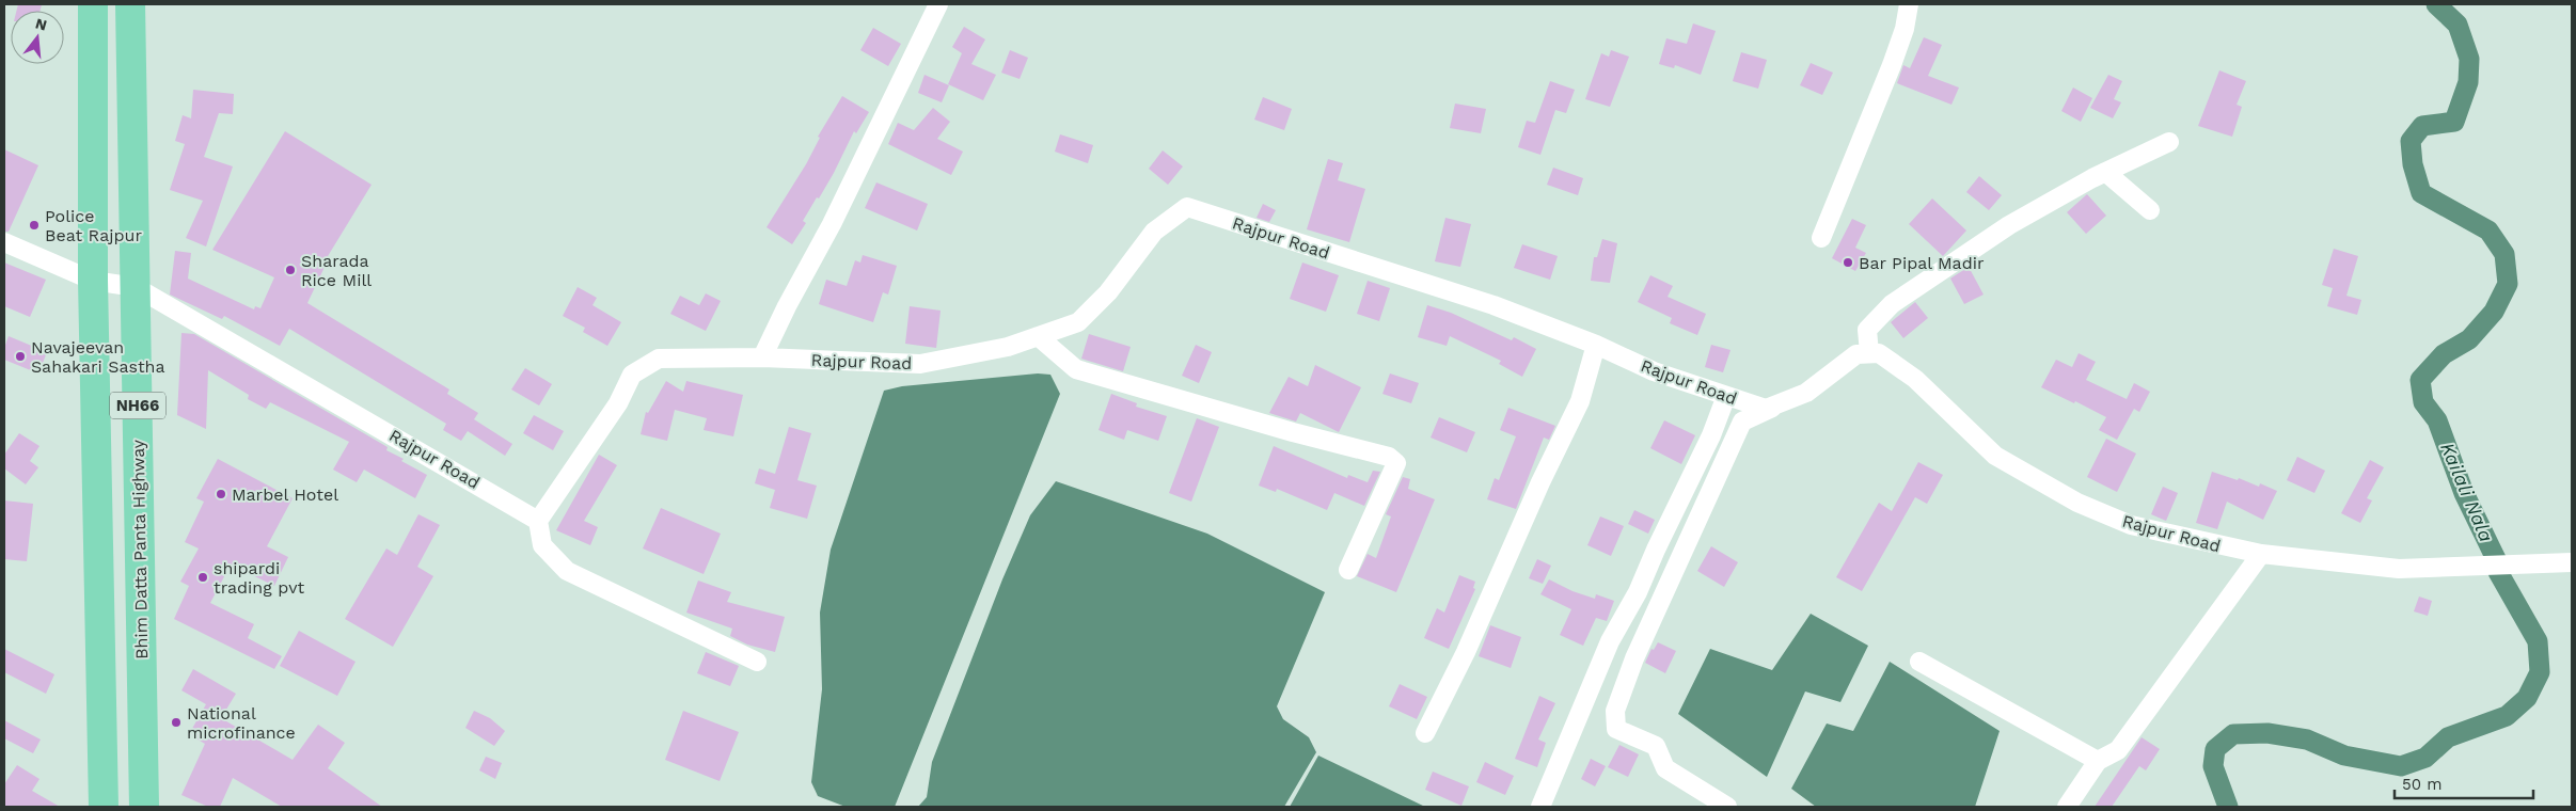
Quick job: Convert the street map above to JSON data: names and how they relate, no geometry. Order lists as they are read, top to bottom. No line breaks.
{"streets":{"highway":["NH66","Bhim Datta Panta Highway"],"street":["Rajpur Road"]},"crossings":[["Rajpur Road","NH66"],["Rajpur Road","Bhim Datta Panta Highway"]],"water":["Kailali Nala"],"places":["Police Beat Rajpur","Bar Pipal Madir","Sharada Rice Mill","Navajeevan Sahakari Sastha","Marbel Hotel","shipardi trading pvt","National microfinance"],"scale_bar":"50 m","north":"top"}
